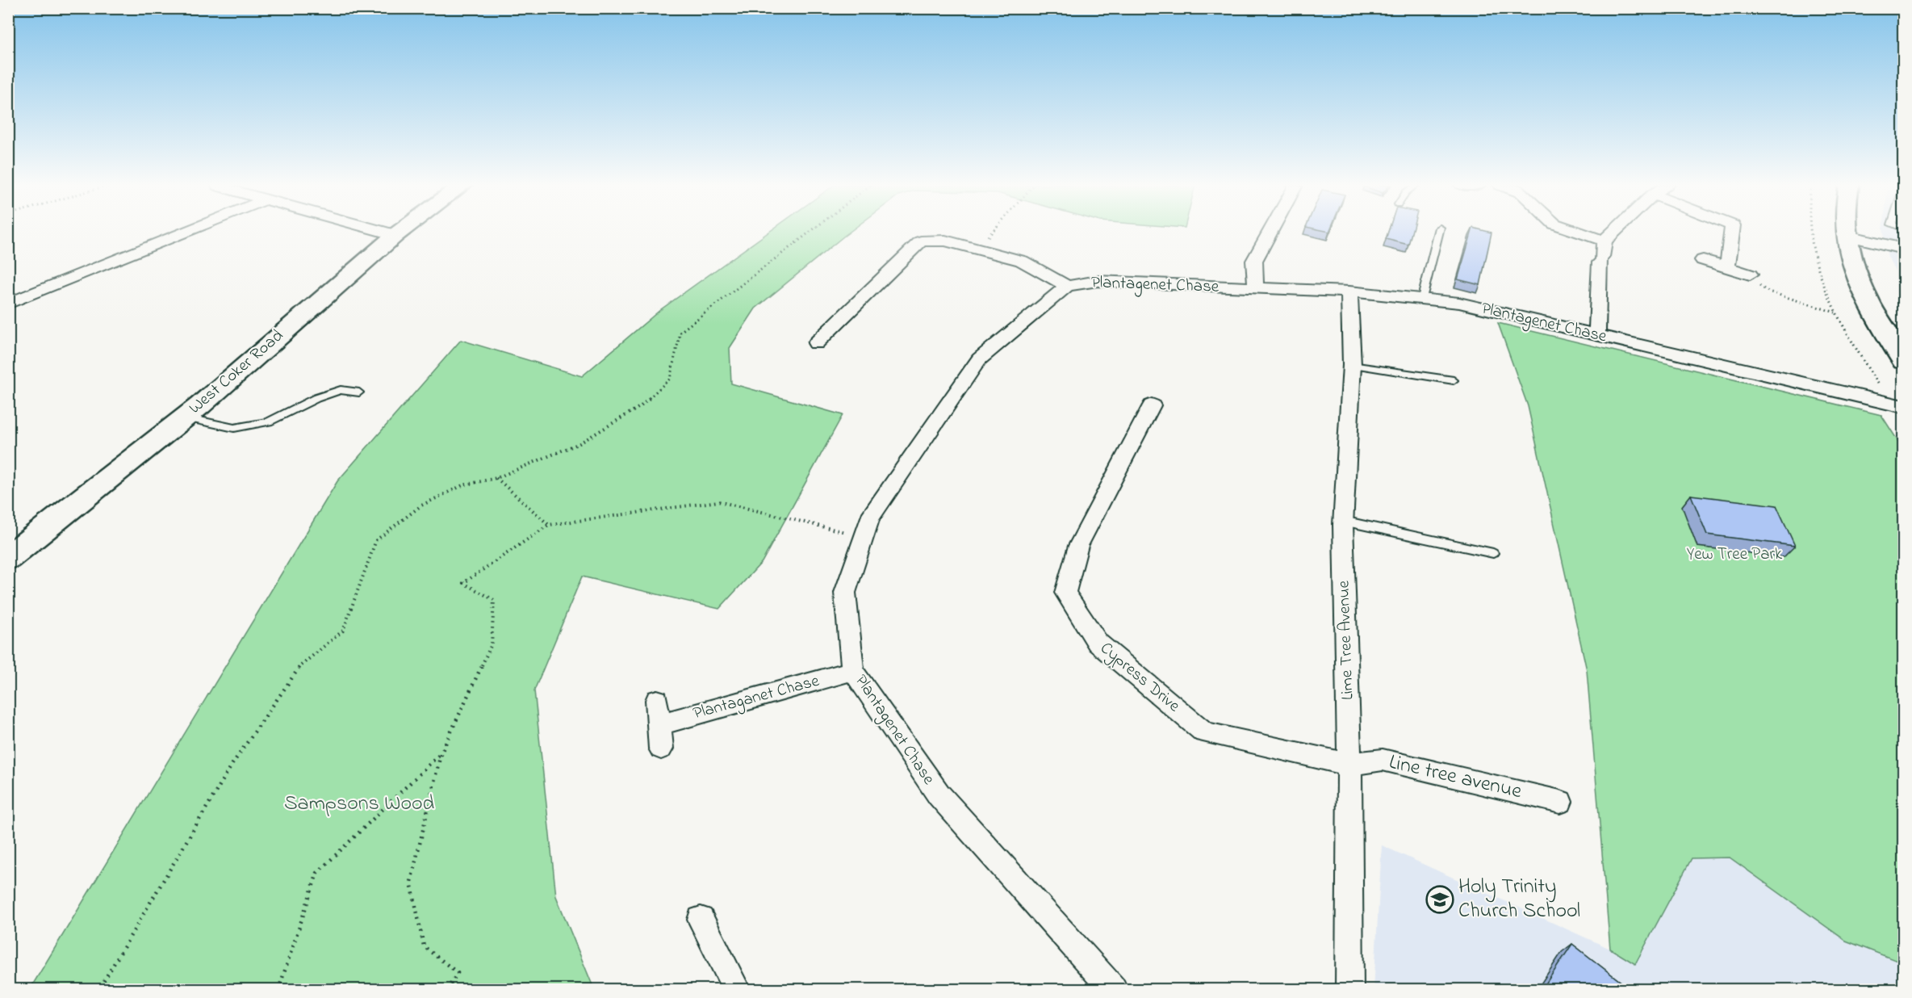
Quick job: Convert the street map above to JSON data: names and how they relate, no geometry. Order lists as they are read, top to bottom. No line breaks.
{"streets":{"main road":["West Coker Road"],"street":["Plantagenet Chase","Lime Tree Avenue","Cypress Drive","Plantaganet Chase","Line tree avenue"]},"crossings":[["Plantagenet Chase","Lime Tree Avenue"],["Plantagenet Chase","Plantaganet Chase"],["Lime Tree Avenue","Cypress Drive"],["Lime Tree Avenue","Line tree avenue"],["Cypress Drive","Line tree avenue"]],"parks":["Yew Tree Park","Sampsons Wood"],"places":{"school or university":["Holy Trinity Church School"]}}
